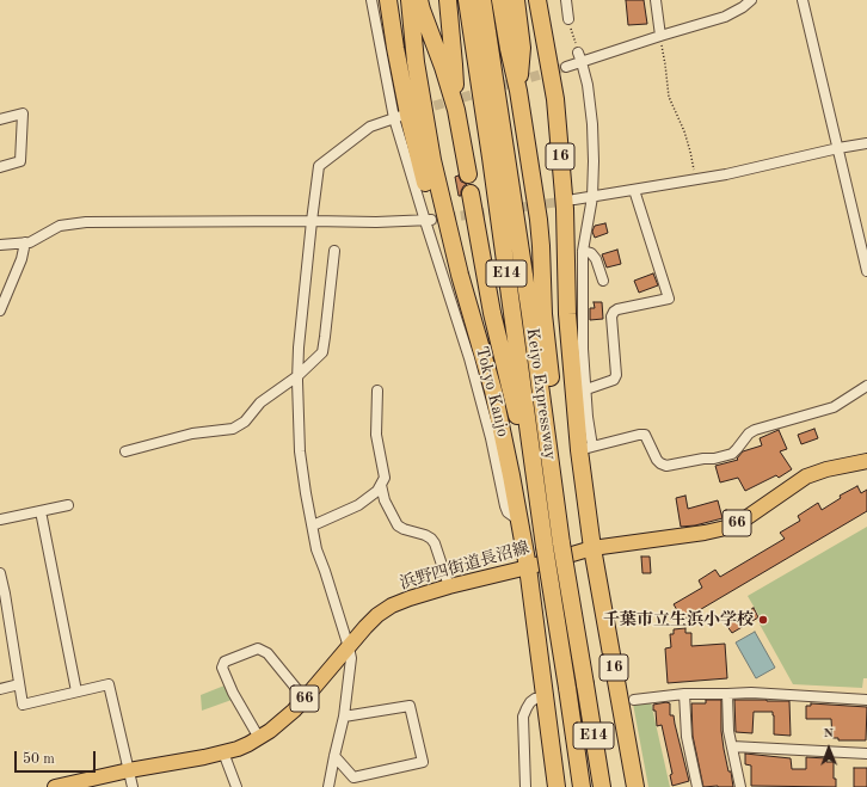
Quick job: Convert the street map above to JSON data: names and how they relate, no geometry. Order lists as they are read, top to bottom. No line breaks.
{"streets":{"highway":["16","E14","Tokyo Kanjo","Keiyo Expressway"],"main road":["66","浜野四街道長沼線"]},"crossings":[["16","浜野四街道長沼線"],["Tokyo Kanjo","浜野四街道長沼線"]],"places":["千葉市立生浜小学校"],"scale_bar":"50 m","north":"top"}
